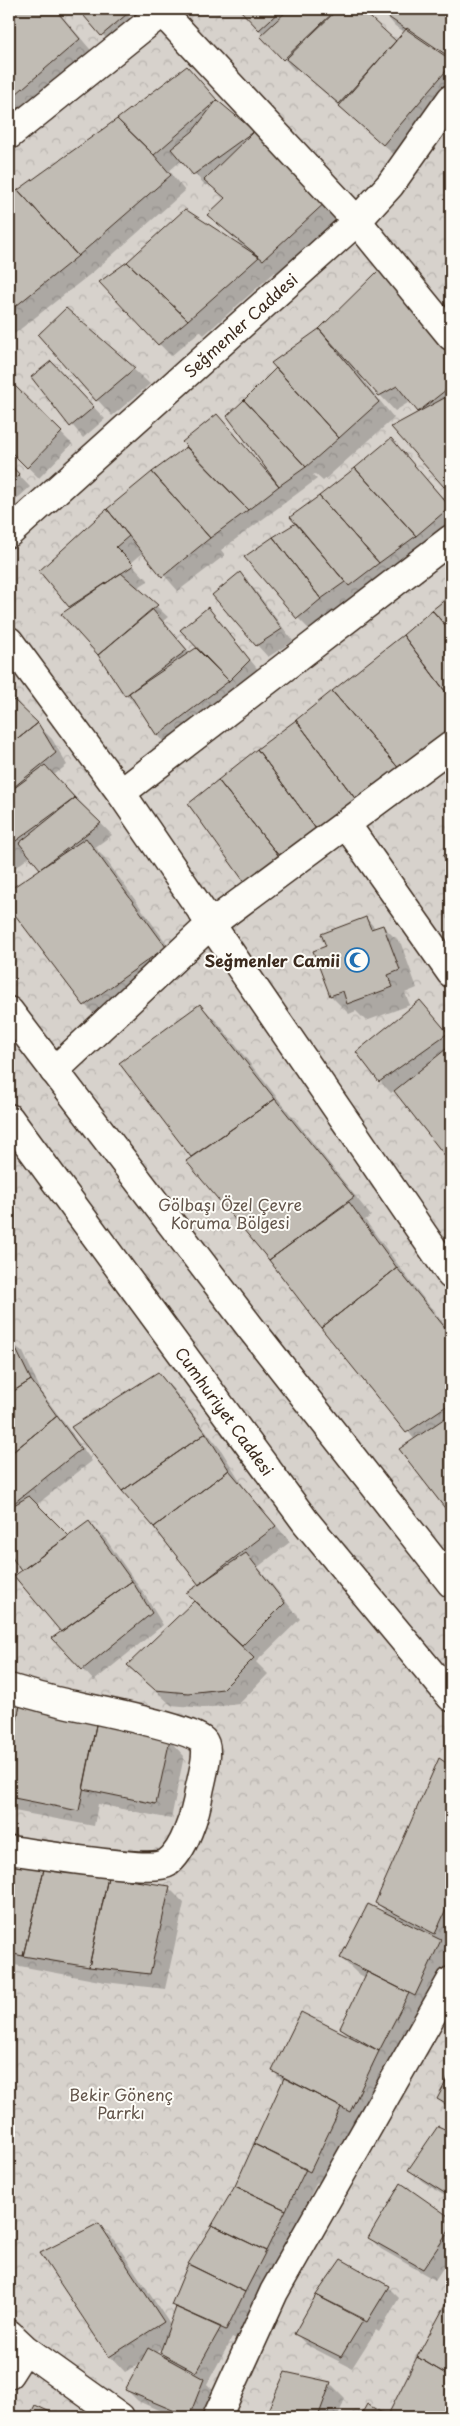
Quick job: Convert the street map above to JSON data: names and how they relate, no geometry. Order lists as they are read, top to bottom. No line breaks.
{"streets":{"street":["Seğmenler Caddesi","Cumhuriyet Caddesi"]},"parks":["Gölbaşı Özel Çevre Koruma Bölgesi","Bekir Gönenç Parrkı"],"places":{"mosque":["Seğmenler Camii"]}}
